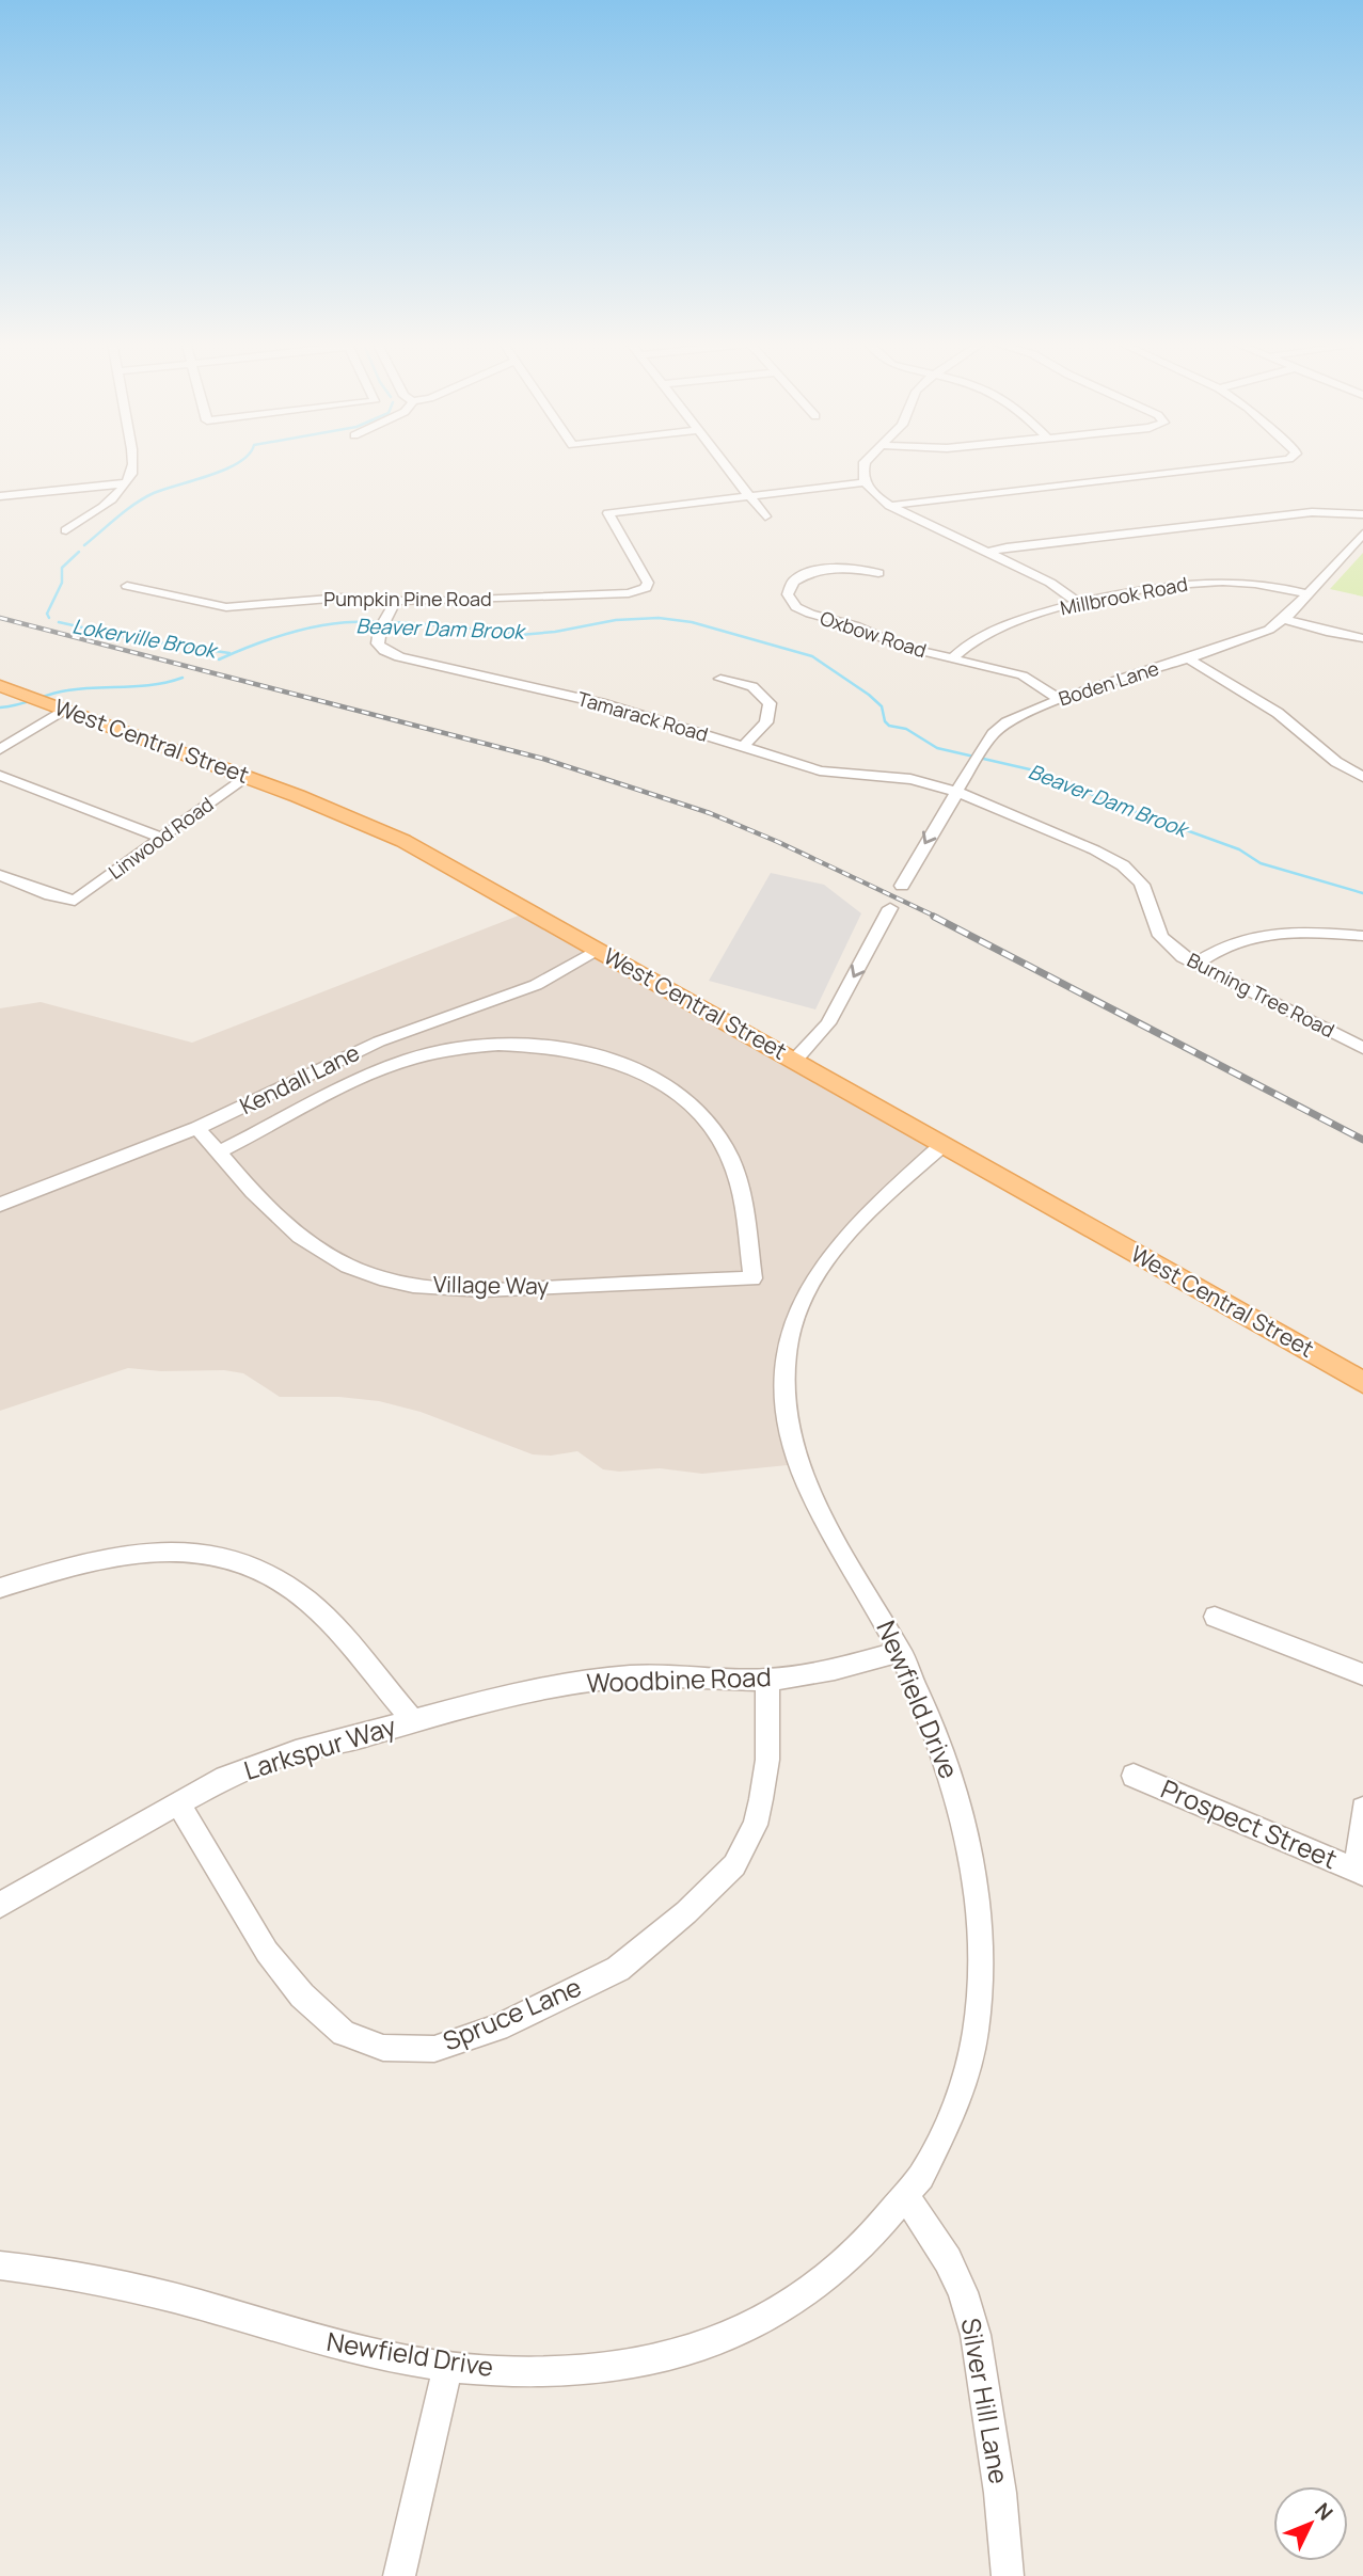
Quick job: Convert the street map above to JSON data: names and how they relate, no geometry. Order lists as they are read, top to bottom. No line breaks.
{"streets":{"main road":["West Central Street"],"street":["Millbrook Road","Pumpkin Pine Road","Oxbow Road","Boden Lane","Tamarack Road","Linwood Road","Burning Tree Road","Kendall Lane","Village Way","Woodbine Road","Newfield Drive","Larkspur Way","Prospect Street","Spruce Lane","Silver Hill Lane"]},"crossings":[["Millbrook Road","Oxbow Road"],["Millbrook Road","Boden Lane"],["Pumpkin Pine Road","Tamarack Road"],["Oxbow Road","Boden Lane"],["Boden Lane","Tamarack Road"],["Boden Lane","Burning Tree Road"],["Tamarack Road","Burning Tree Road"],["West Central Street","Linwood Road"],["West Central Street","Kendall Lane"],["West Central Street","Newfield Drive"],["Kendall Lane","Village Way"],["Woodbine Road","Newfield Drive"],["Woodbine Road","Larkspur Way"],["Woodbine Road","Spruce Lane"],["Newfield Drive","Silver Hill Lane"],["Larkspur Way","Spruce Lane"]],"water":["Beaver Dam Brook","Lokerville Brook"],"north":"top right"}
